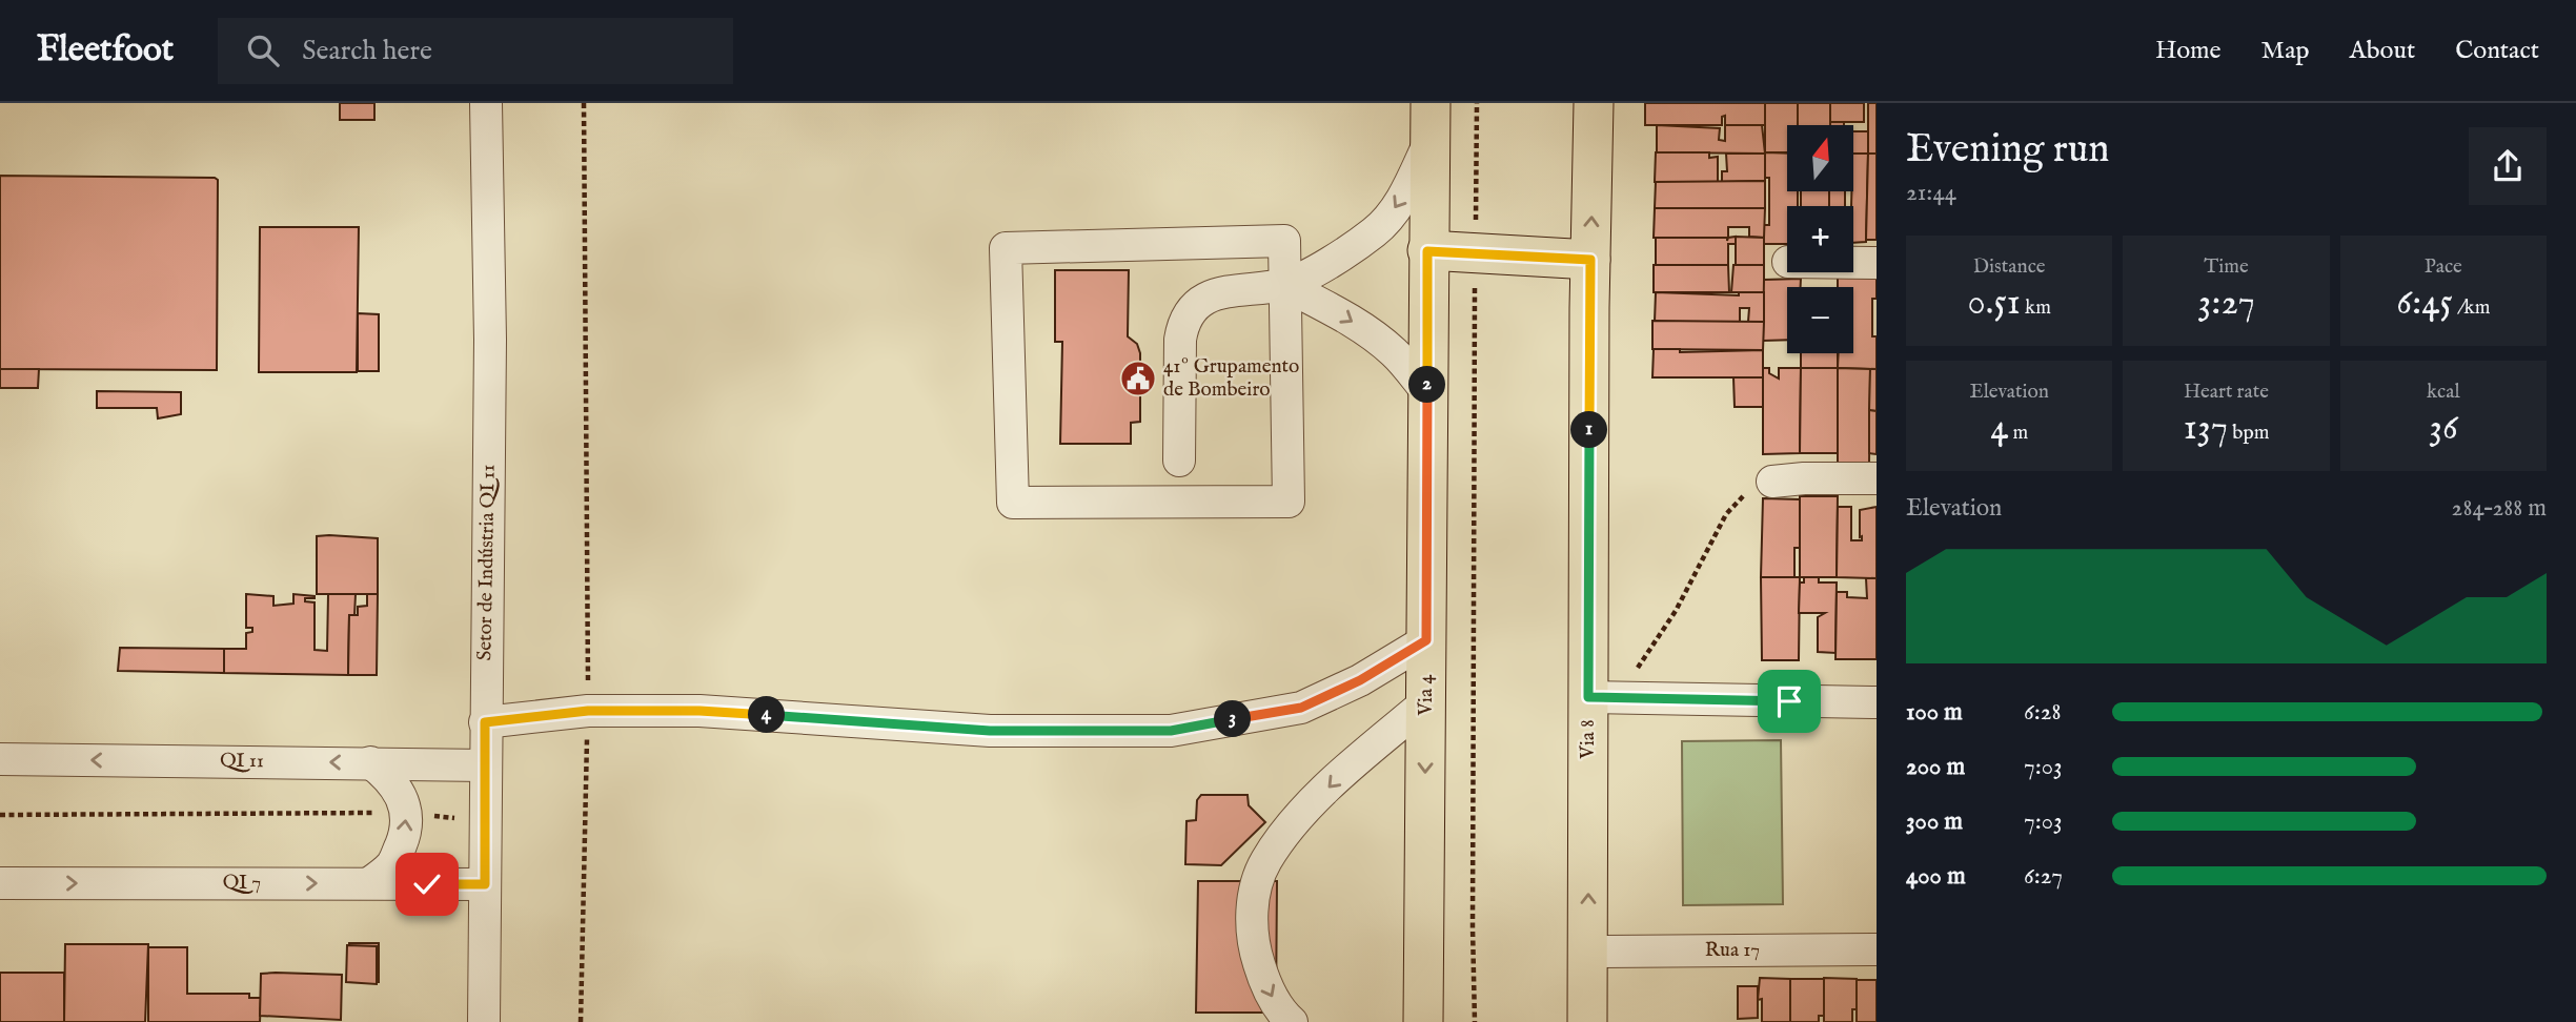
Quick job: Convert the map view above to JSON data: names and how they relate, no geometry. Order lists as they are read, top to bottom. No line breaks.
{"streets":{"main road":["Via 4","Via 8"],"street":["Setor de Indústria QI 11","QI 11","QI 7","Rua 17"]},"crossings":[["Setor de Indústria QI 11","QI 11"],["Setor de Indústria QI 11","QI 7"],["Via 8","Rua 17"]],"one_way":["Via 4","Via 8","QI 11","QI 7"],"places":{"public building":["41º Grupamento de Bombeiro"]},"north":"top","page":{"header":"Fleetfoot","search":"Search here","nav":["Home","Map","About","Contact"],"heading":["Evening run","21:44"],"map_buttons":["+","−"],"stats":[["Distance","0.51 km"],["Time","3:27"],["Pace","6:45 /km"],["Elevation","4 m"],["Heart rate","137 bpm"],["kcal","36"]],"pins":["2","1","4","3"],"chart":["Elevation","284–288 m"],"list":[{"name":"100 m","note":"6:28"},{"name":"200 m","note":"7:03"},{"name":"300 m","note":"7:03"},{"name":"400 m","note":"6:27"}]}}
